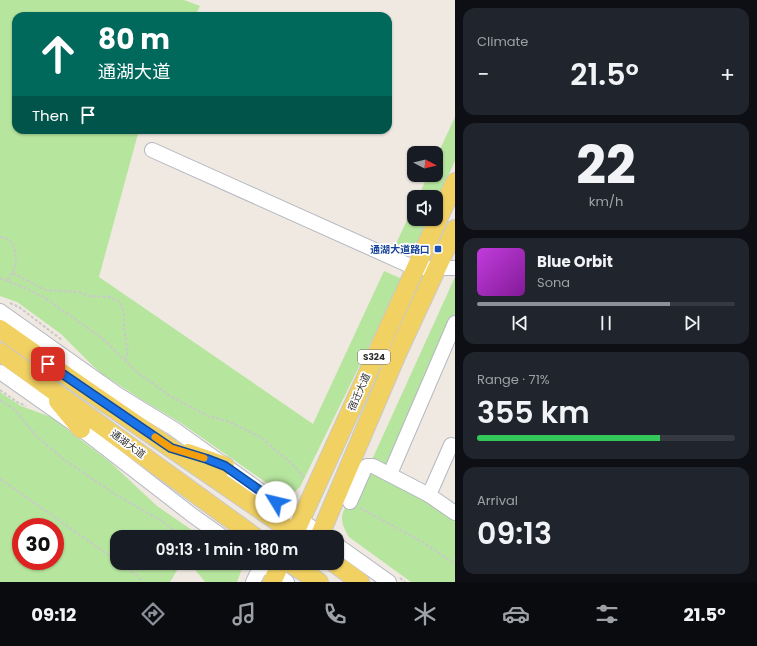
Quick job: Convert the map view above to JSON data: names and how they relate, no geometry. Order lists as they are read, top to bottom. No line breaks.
{"streets":{"main road":["S324","宿迁大道","通湖大道"]},"places":{"transit":["通湖大道路口"]},"north":"right","page":{"tile":["Climate",["22","km/h"],["Range · 71%","355 km"],["Arrival","09:13"]],"turn":["80 m","通湖大道"],"heat":["−","21.5°","+"],"then":"Then","song":["Blue Orbit","Sona"],"limit":"30","trip":"09:13 · 1 min · 180 m","tabs":["09:12","21.5°"]}}
